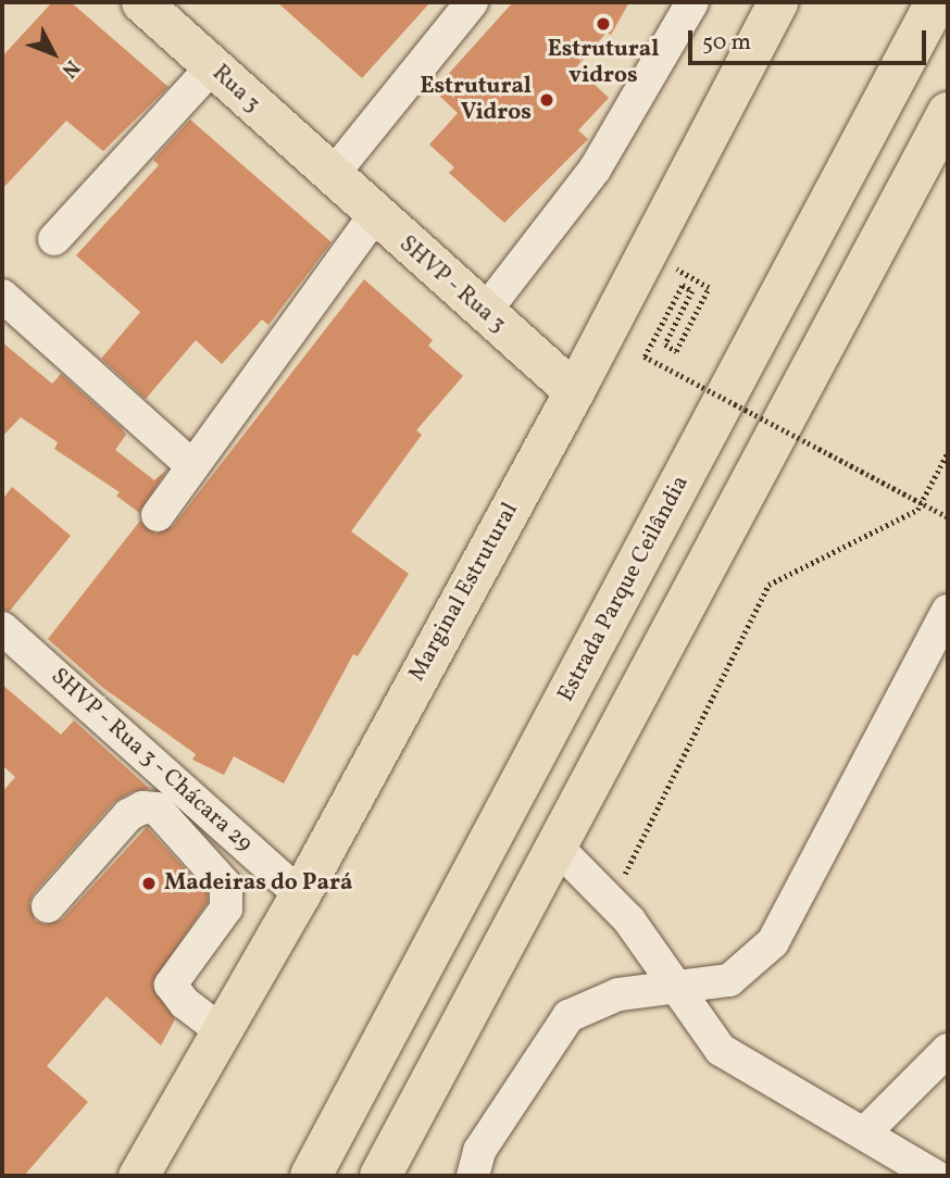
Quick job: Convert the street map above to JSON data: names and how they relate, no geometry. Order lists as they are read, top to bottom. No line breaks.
{"streets":{"highway":["Estrada Parque Ceilândia"],"main road":["Rua 3","SHVP - Rua 3","Marginal Estrutural"],"street":["SHVP - Rua 3 - Chácara 29"]},"crossings":[["Rua 3","SHVP - Rua 3"],["SHVP - Rua 3","Marginal Estrutural"],["Marginal Estrutural","SHVP - Rua 3 - Chácara 29"]],"places":["Estrutural vidros","Estrutural Vidros","Madeiras do Pará"],"scale_bar":"50 m","north":"bottom right"}
